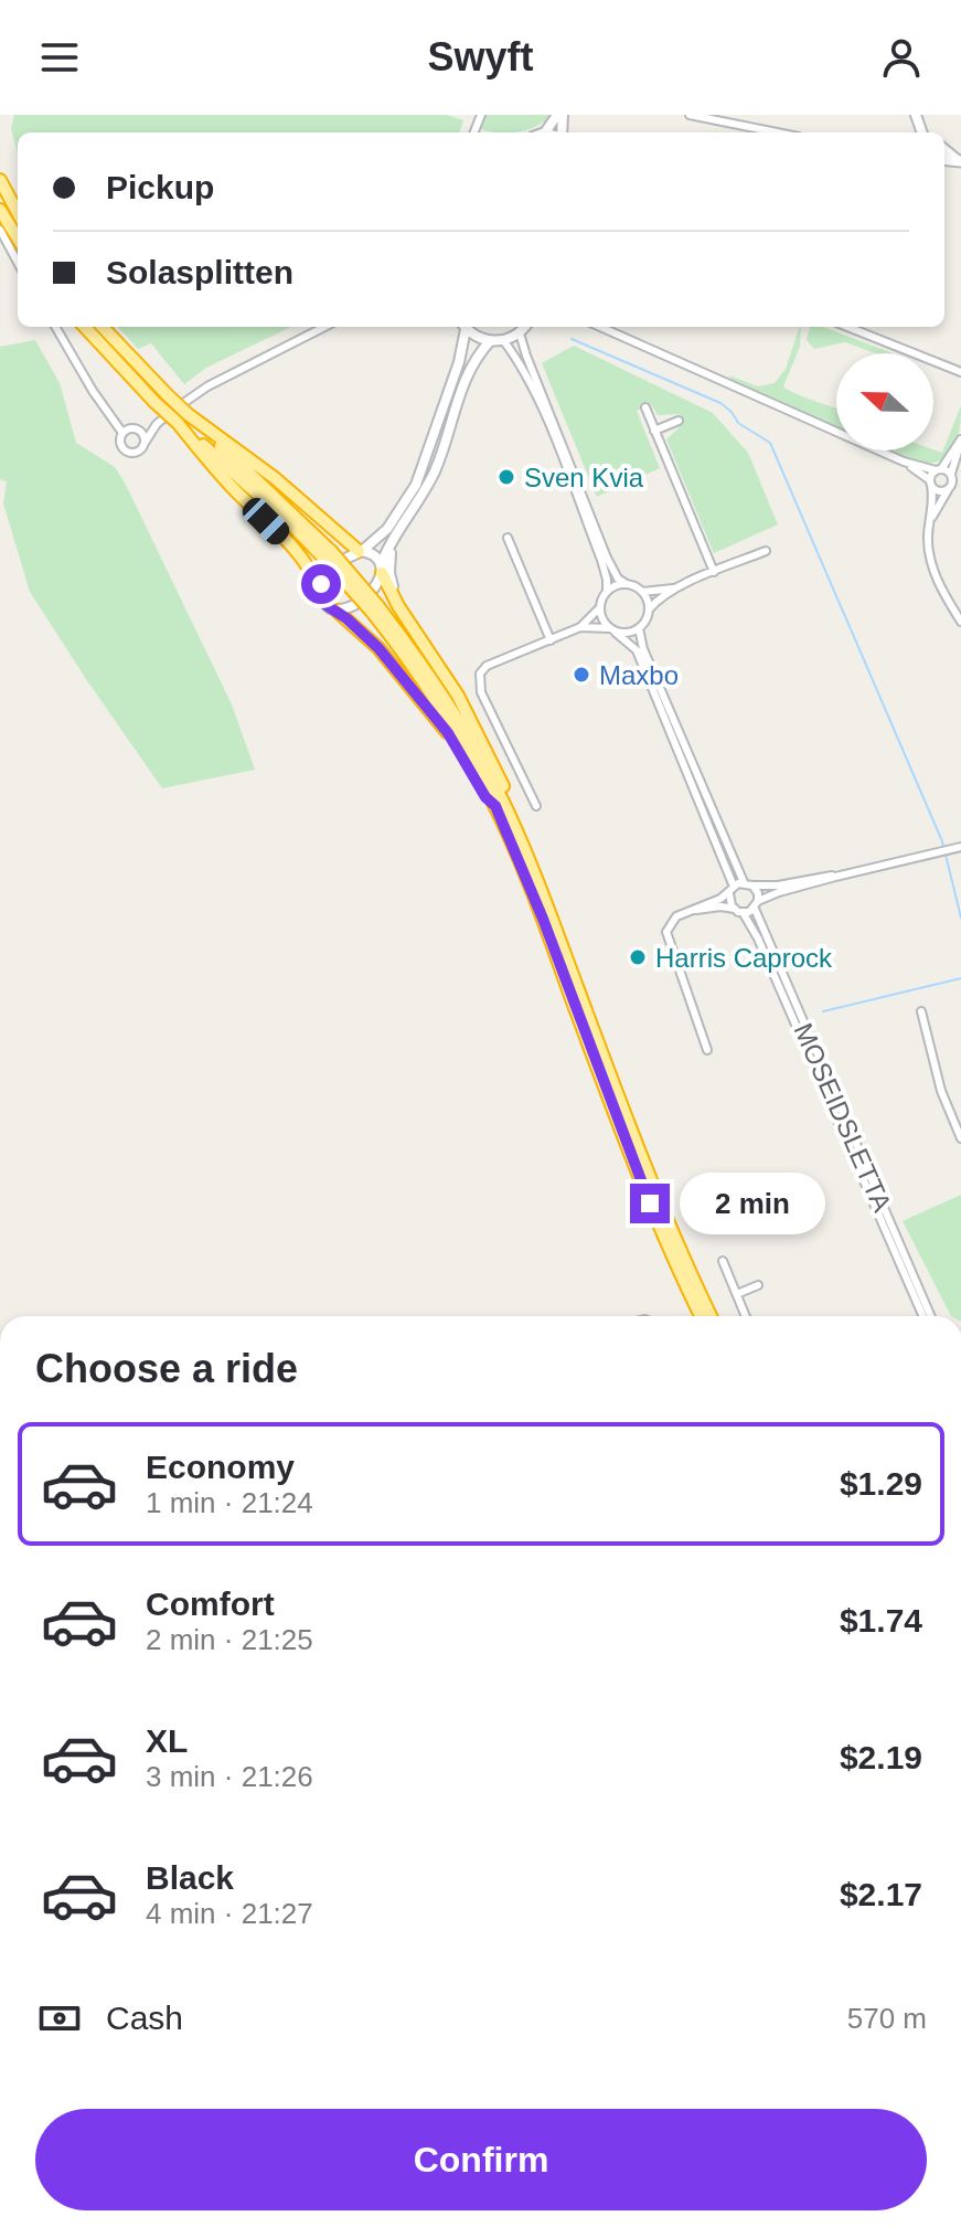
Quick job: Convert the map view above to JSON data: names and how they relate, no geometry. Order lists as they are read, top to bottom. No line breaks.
{"streets":{"street":["MOSEIDSLETTA"]},"places":["Sven Kvia","Maxbo","Harris Caprock"],"north":"left","page":{"header":"Swyft","banner":["Pickup","Solasplitten"],"bubble":"2 min","heading":"Choose a ride","list":[{"name":"Economy","note":"1 min · 21:24","value":"$1.29"},{"name":"Comfort","note":"2 min · 21:25","value":"$1.74"},{"name":"XL","note":"3 min · 21:26","value":"$2.19"},{"name":"Black","note":"4 min · 21:27","value":"$2.17"}],"pay":["Cash","570 m"],"buttons":"Confirm"}}
